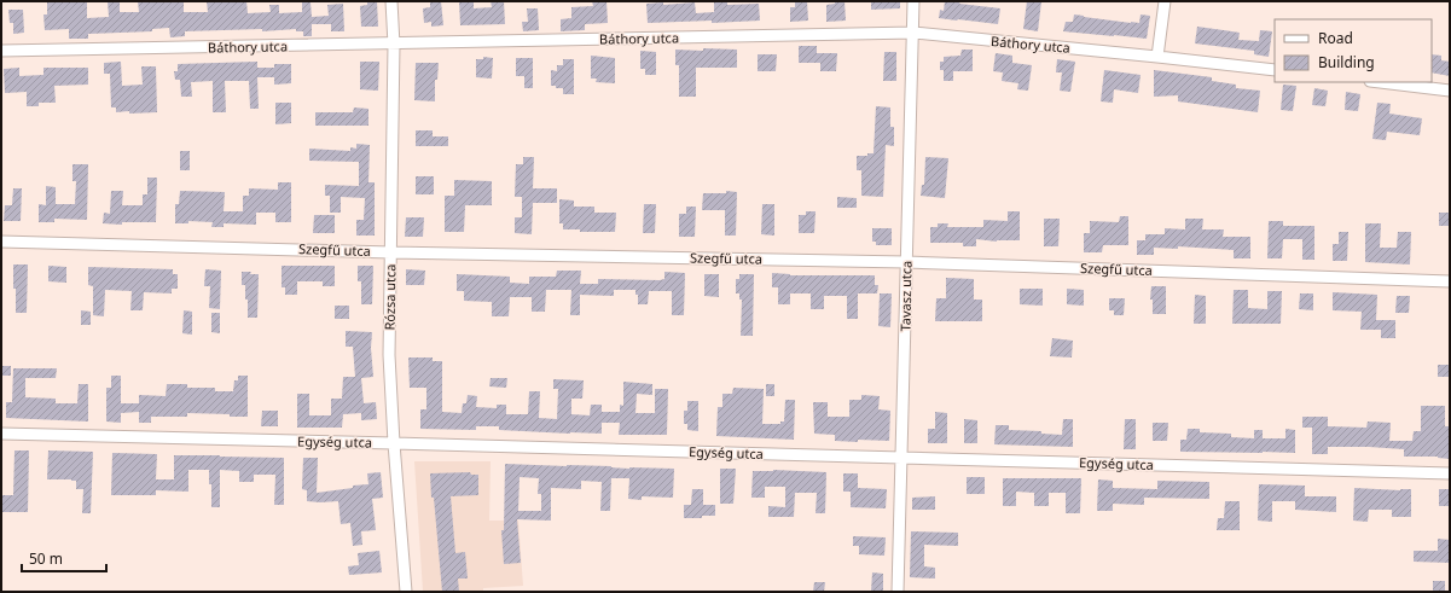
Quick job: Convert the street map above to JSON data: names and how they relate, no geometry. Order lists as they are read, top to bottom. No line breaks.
{"streets":{"street":["Báthory utca","Szegfű utca","Tavasz utca","Rózsa utca","Egység utca"]},"crossings":[["Báthory utca","Tavasz utca"],["Báthory utca","Rózsa utca"],["Szegfű utca","Tavasz utca"],["Szegfű utca","Rózsa utca"],["Tavasz utca","Egység utca"],["Rózsa utca","Egység utca"]],"legend":["Road","Building"],"scale_bar":"50 m"}
